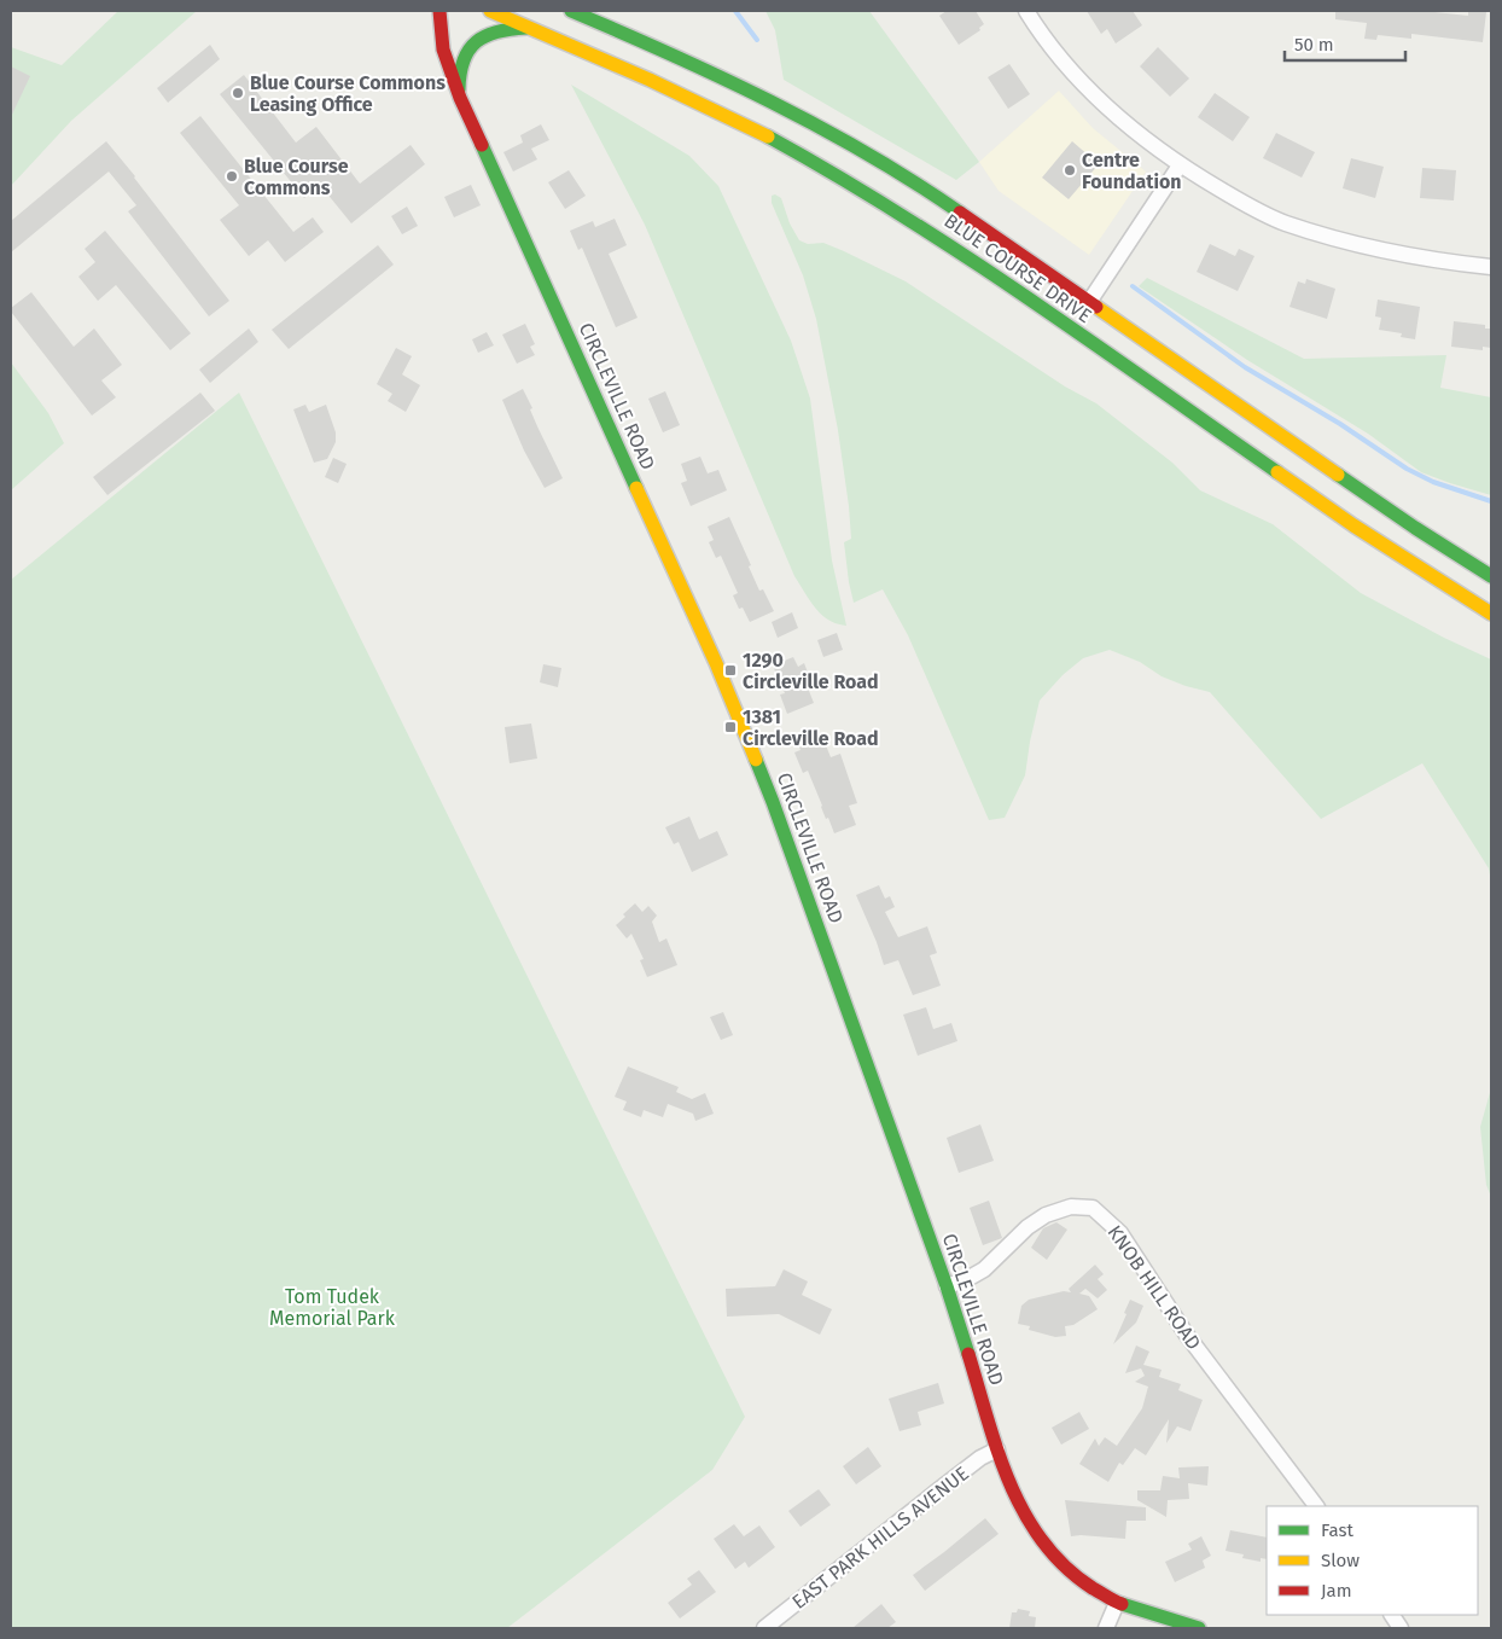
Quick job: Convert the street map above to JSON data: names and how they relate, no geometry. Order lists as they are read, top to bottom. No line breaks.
{"streets":{"main road":["BLUE COURSE DRIVE","CIRCLEVILLE ROAD"],"street":["KNOB HILL ROAD","EAST PARK HILLS AVENUE"]},"crossings":[["CIRCLEVILLE ROAD","KNOB HILL ROAD"],["CIRCLEVILLE ROAD","EAST PARK HILLS AVENUE"]],"parks":["Tom Tudek Memorial Park"],"places":{"other":["Blue Course Commons Leasing Office","Centre Foundation","Blue Course Commons"],"transit":["1290 Circleville Road","1381 Circleville Road"]},"legend":["Fast","Slow","Jam"],"scale_bar":"50 m"}
